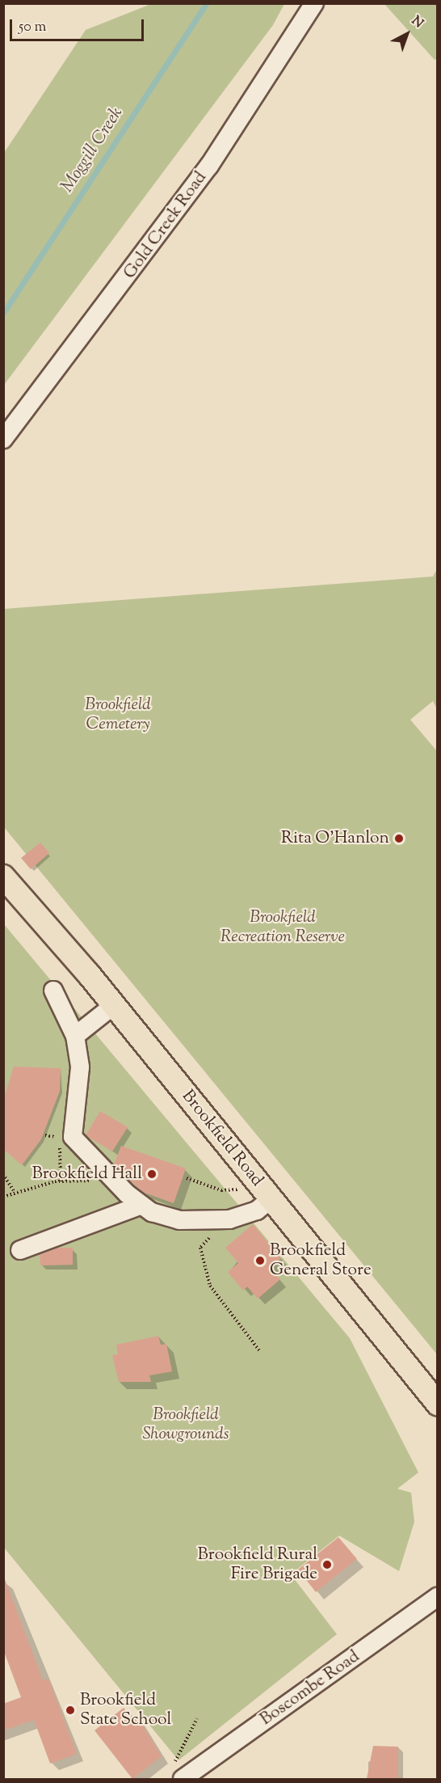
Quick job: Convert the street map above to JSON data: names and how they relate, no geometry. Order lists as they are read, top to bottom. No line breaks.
{"streets":{"main road":["Brookfield Road"],"street":["Gold Creek Road","Boscombe Road"]},"water":["Moggill Creek"],"parks":["Brookfield Cemetery","Brookfield Recreation Reserve","Brookfield Showgrounds"],"places":["Rita O'Hanlon","Brookfield Hall","Brookfield General Store","Brookfield Rural Fire Brigade","Brookfield State School"],"scale_bar":"50 m","north":"top right"}
